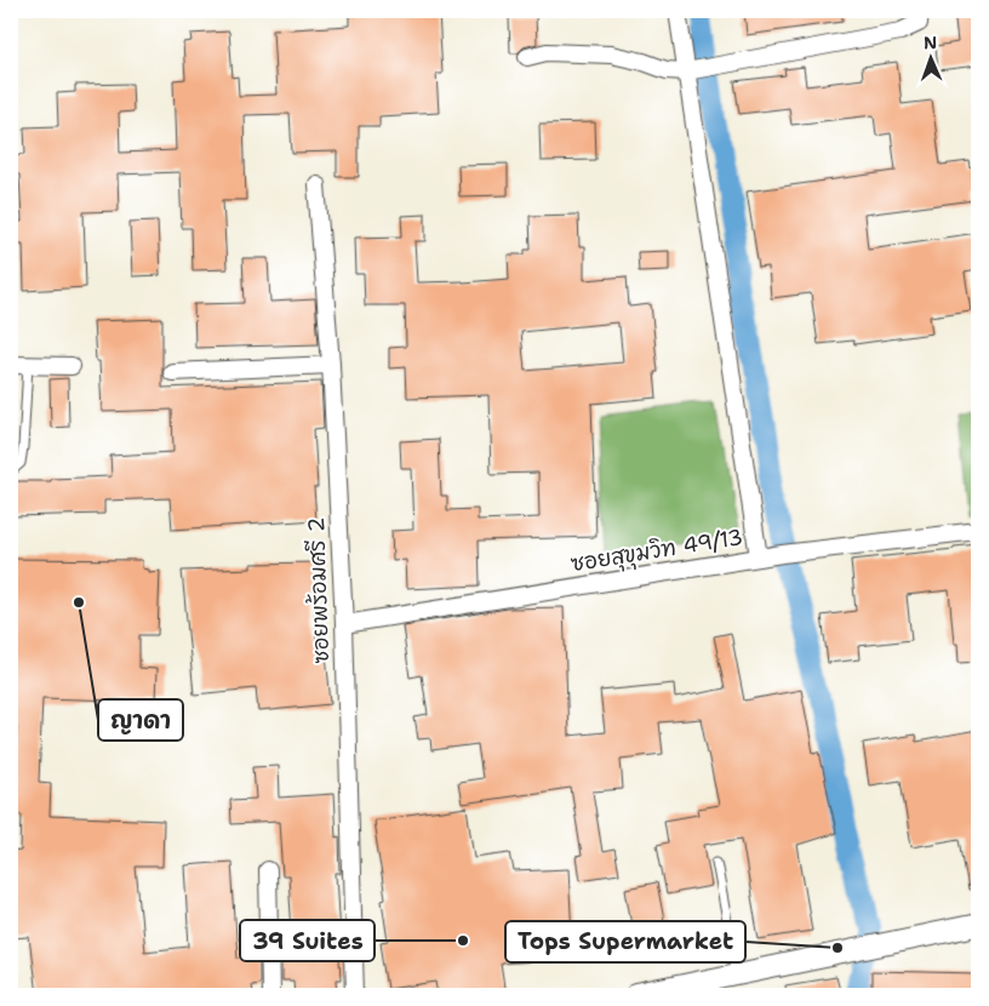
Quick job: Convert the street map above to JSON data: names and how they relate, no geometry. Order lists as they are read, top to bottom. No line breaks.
{"streets":{"street":["ซอยสุขุมวิท 49/13","ซอยพร้อมศรี 2"]},"crossings":[["ซอยสุขุมวิท 49/13","ซอยพร้อมศรี 2"]],"places":["ญาดา","39 Suites","Tops Supermarket"],"north":"top"}
